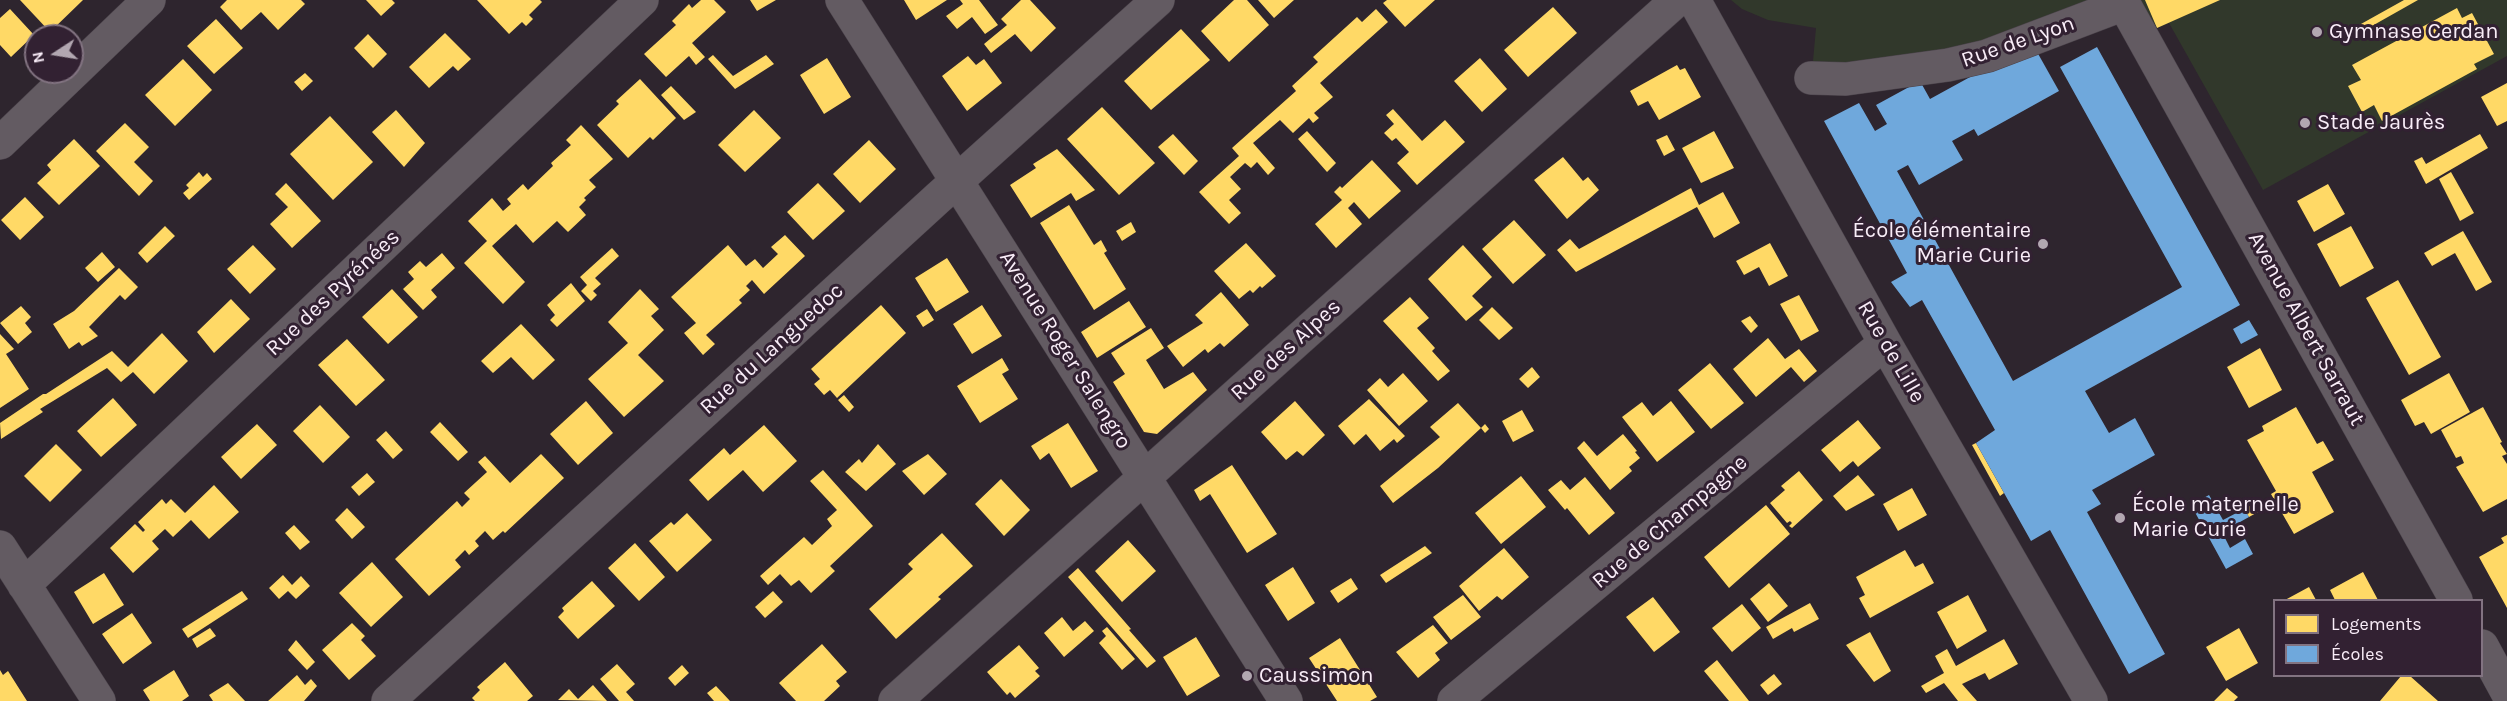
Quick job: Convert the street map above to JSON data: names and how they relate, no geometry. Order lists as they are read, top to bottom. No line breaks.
{"streets":{"street":["Rue de Lyon","Rue des Pyrénées","Avenue Albert Sarraut","Rue du Languedoc","Avenue Roger Salengro","Rue des Alpes","Rue de Lille","Rue de Champagne"]},"crossings":[["Rue de Lyon","Avenue Albert Sarraut"],["Rue du Languedoc","Avenue Roger Salengro"],["Avenue Roger Salengro","Rue des Alpes"],["Rue de Lille","Rue de Champagne"]],"places":["Gymnase Cerdan","Stade Jaurès","École élémentaire Marie Curie","École maternelle Marie Curie","Caussimon"],"legend":["Logements","Écoles"],"north":"left"}
